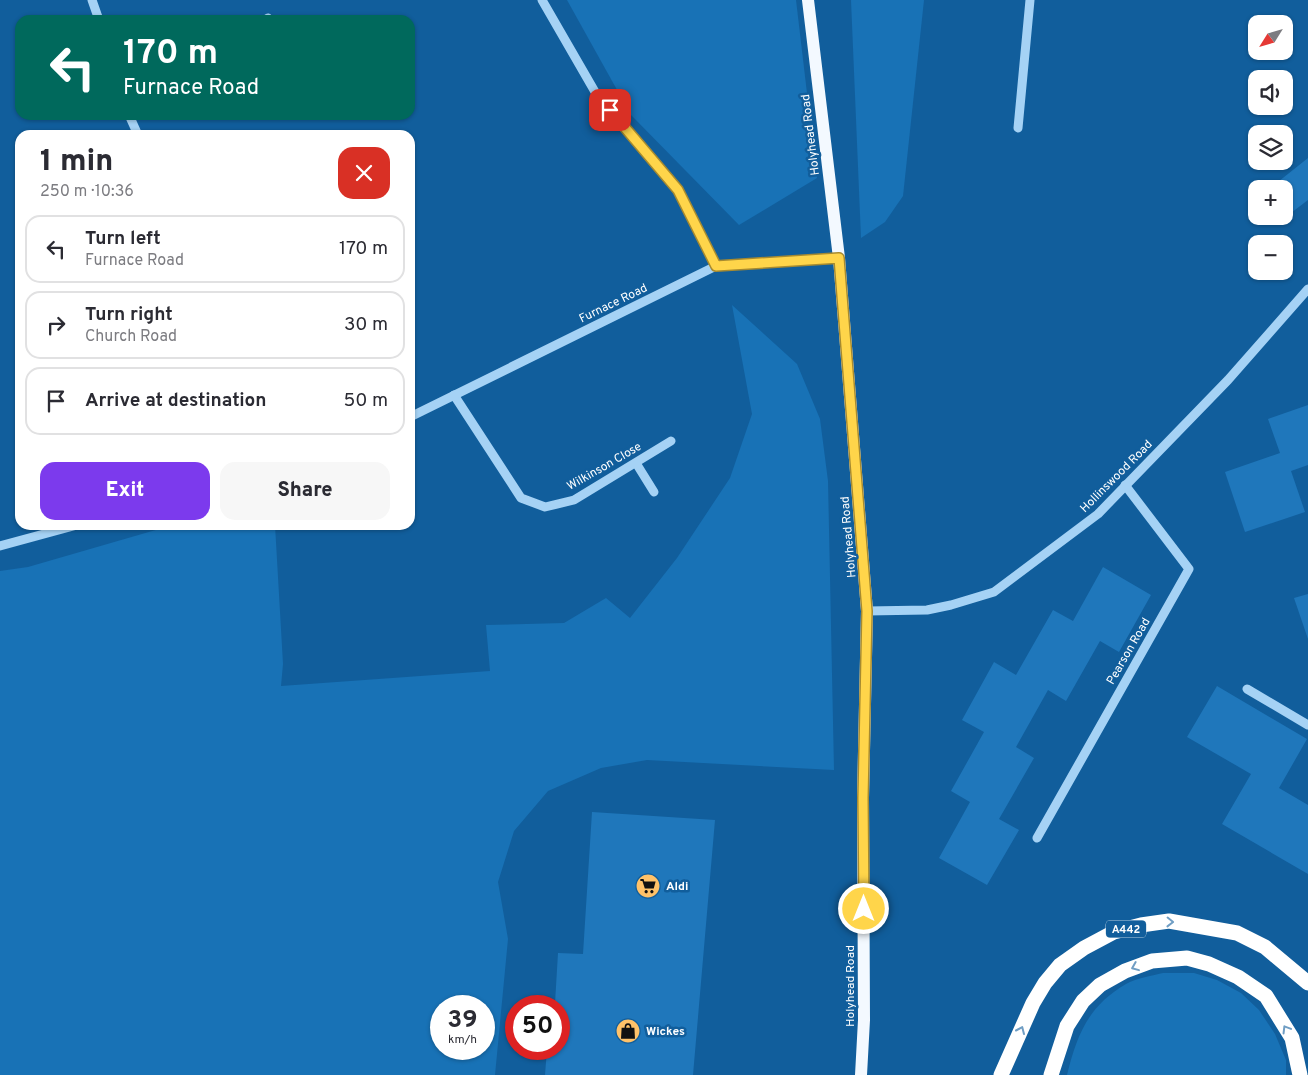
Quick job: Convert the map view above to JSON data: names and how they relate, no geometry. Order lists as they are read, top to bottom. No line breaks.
{"streets":{"highway":["A442"],"main road":["Holyhead Road"],"street":["Furnace Road","Wilkinson Close","Hollinswood Road","Pearson Road"]},"crossings":[["Holyhead Road","Furnace Road"],["Holyhead Road","Hollinswood Road"],["Furnace Road","Wilkinson Close"],["Hollinswood Road","Pearson Road"]],"places":{"supermarket":["Aldi"],"shop":["Wickes"]},"north":"bottom left","page":{"map_buttons":["+","−"],"turn":["170 m","Furnace Road"],"heading":["1 min","250 m · 10:36"],"list":[{"name":"Turn left","note":"Furnace Road","value":"170 m"},{"name":"Turn right","note":"Church Road","value":"30 m"},{"name":"Arrive at destination","value":"50 m"}],"buttons":["Exit","Share"],"speed":"39 km/h","limit":"50"}}
